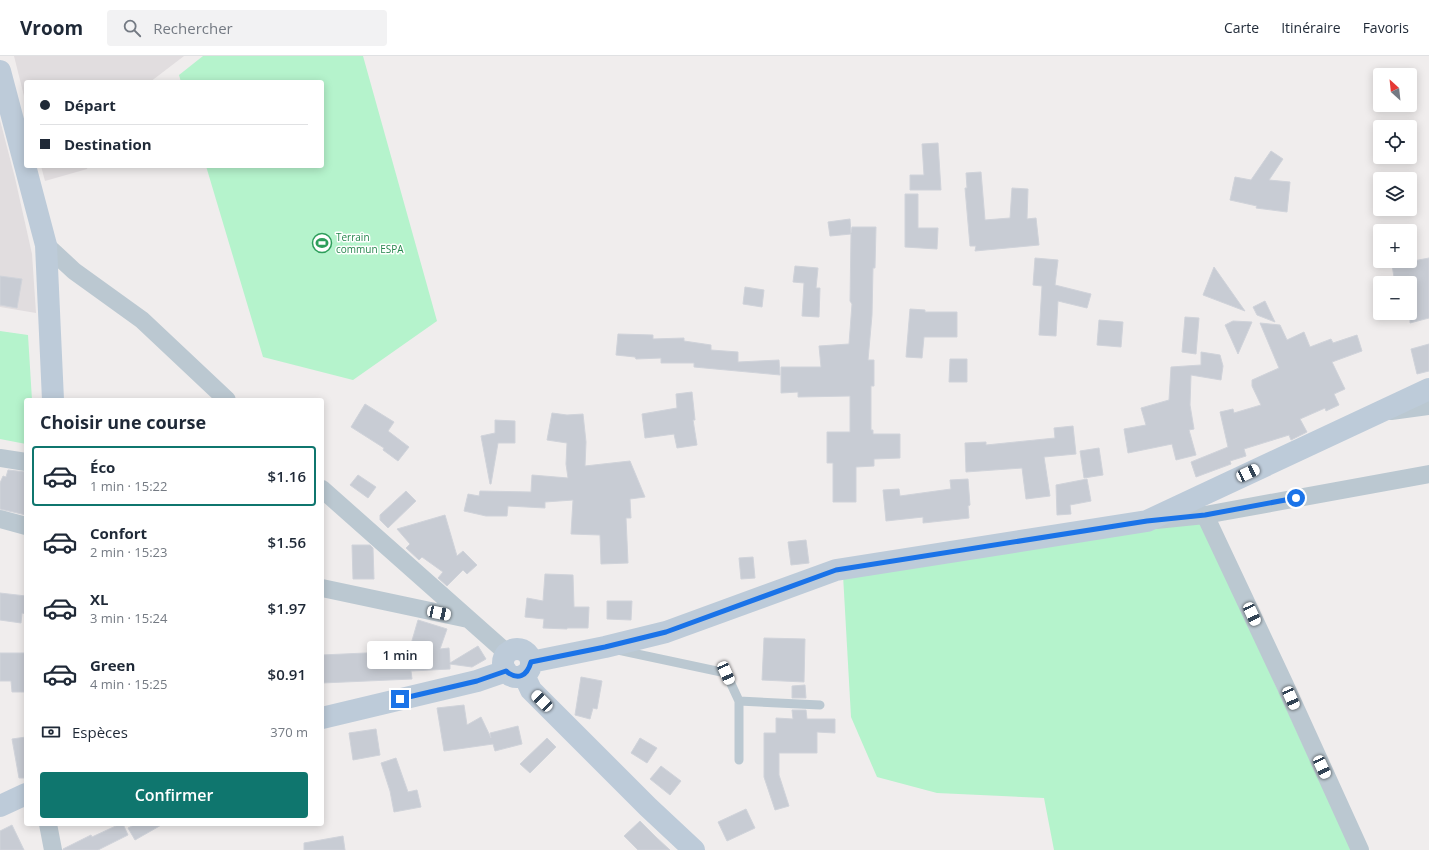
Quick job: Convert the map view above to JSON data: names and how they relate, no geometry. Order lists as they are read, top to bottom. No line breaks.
{"places":{"sports":["Terrain commun ESPA"]},"north":"top left","page":{"header":"Vroom","search":"Rechercher","nav":["Carte","Itinéraire","Favoris"],"map_buttons":["+","−"],"banner":["Départ","Destination"],"heading":"Choisir une course","list":[{"name":"Éco","note":"1 min · 15:22","value":"$1.16"},{"name":"Confort","note":"2 min · 15:23","value":"$1.56"},{"name":"XL","note":"3 min · 15:24","value":"$1.97"},{"name":"Green","note":"4 min · 15:25","value":"$0.91"}],"bubble":"1 min","pay":["Espèces","370 m"],"buttons":"Confirmer"}}
